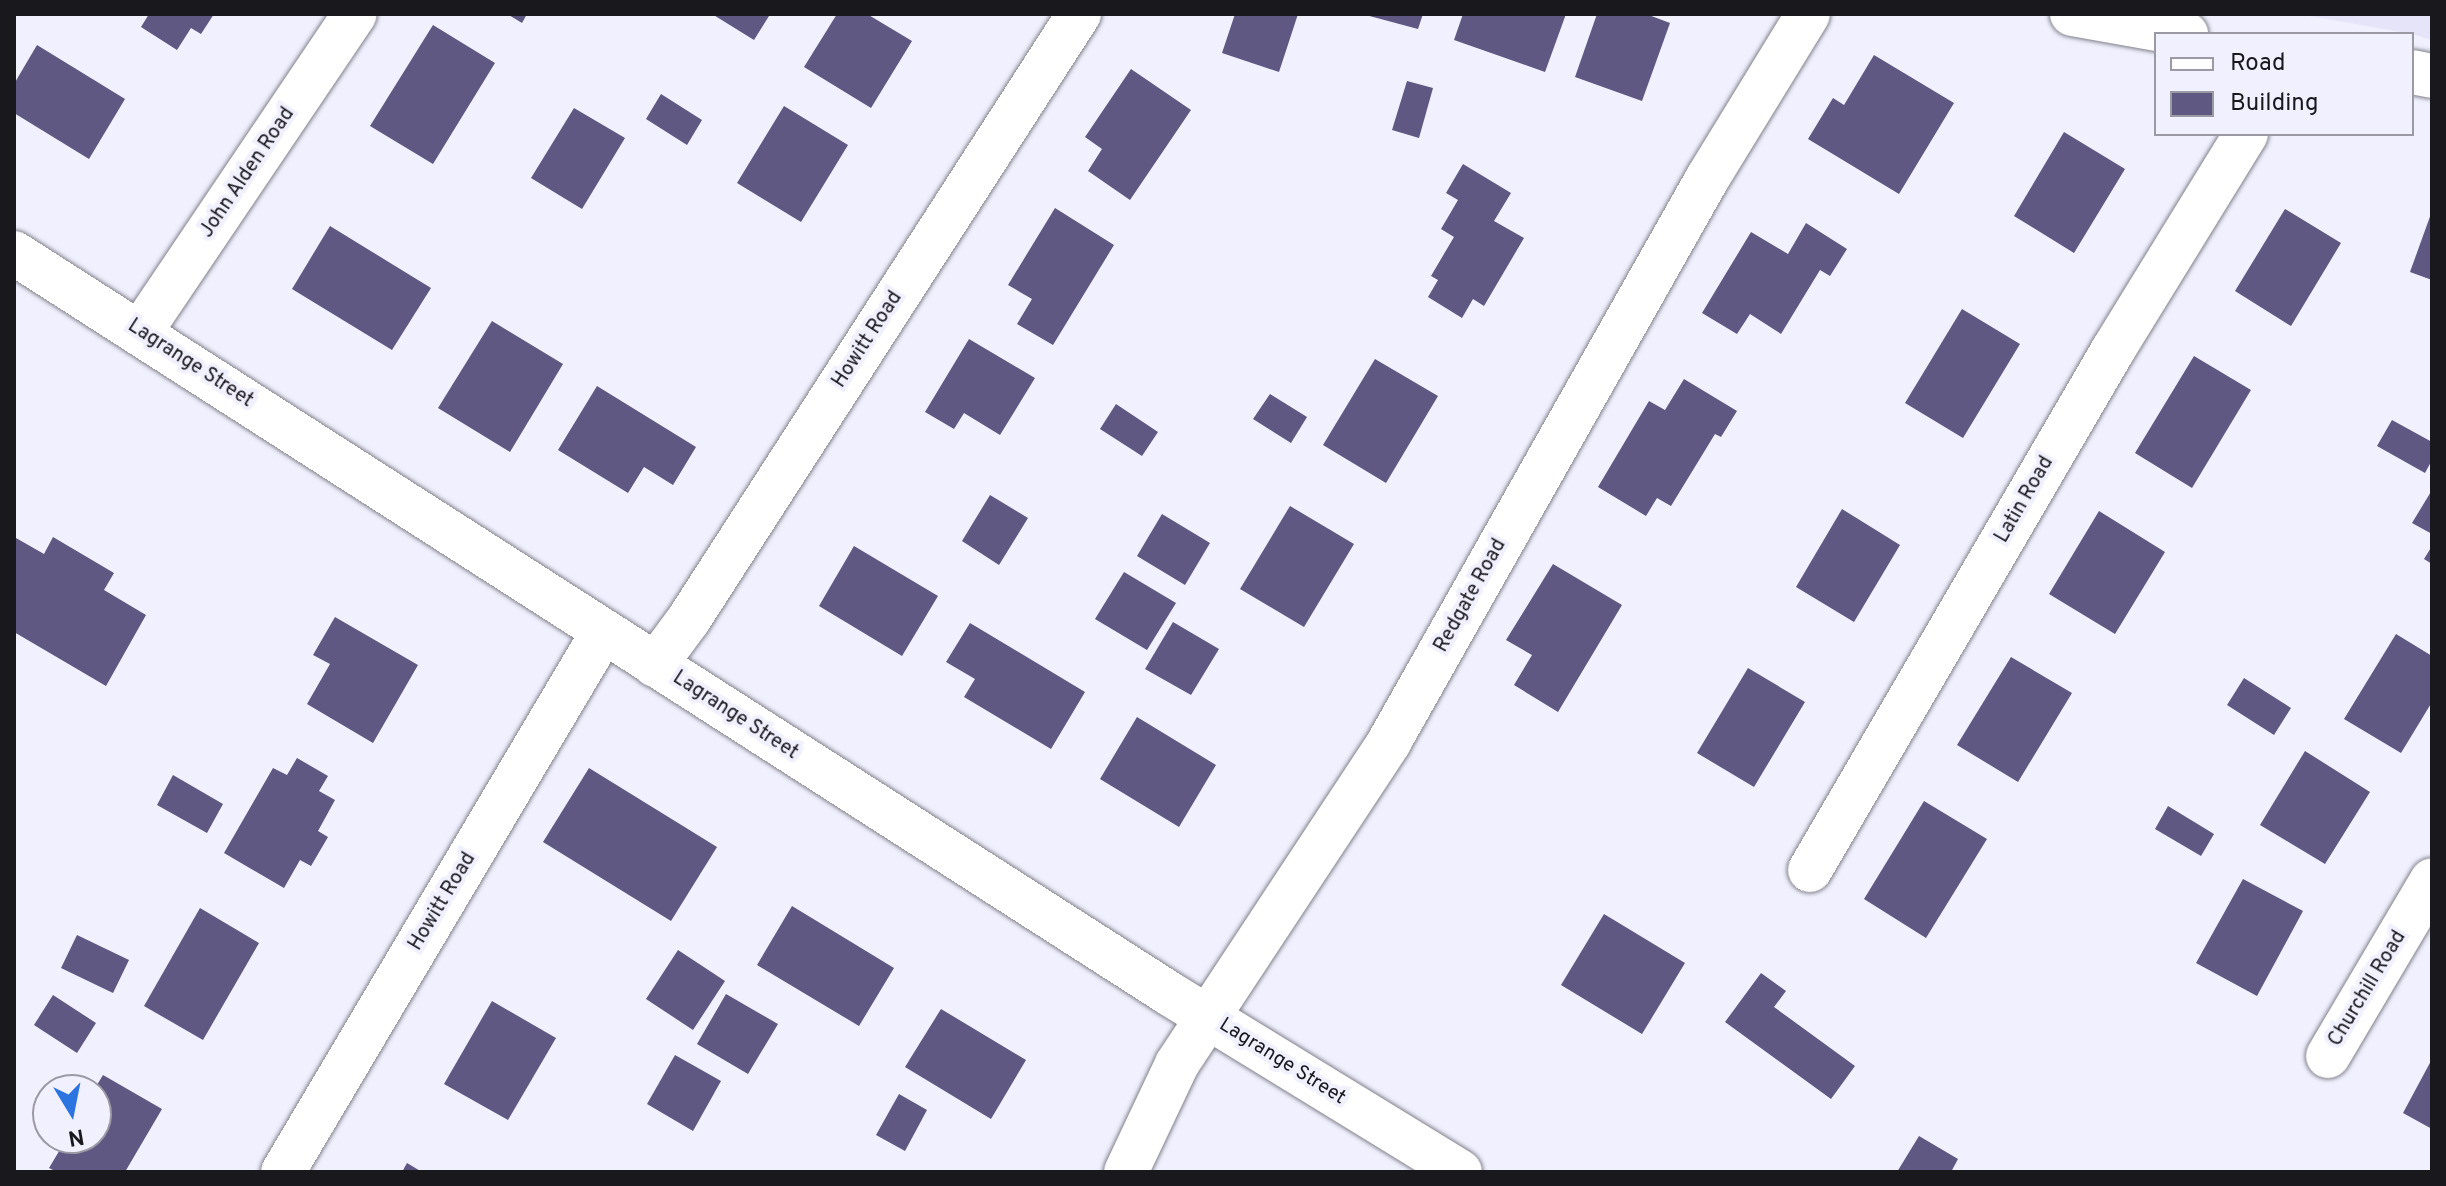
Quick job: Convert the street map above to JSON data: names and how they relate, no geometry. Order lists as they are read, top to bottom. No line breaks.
{"streets":{"street":["John Alden Road","Howitt Road","Lagrange Street","Latin Road","Redgate Road","Churchill Road"]},"crossings":[["John Alden Road","Lagrange Street"],["Howitt Road","Lagrange Street"],["Lagrange Street","Redgate Road"]],"legend":["Road","Building"],"north":"bottom"}
